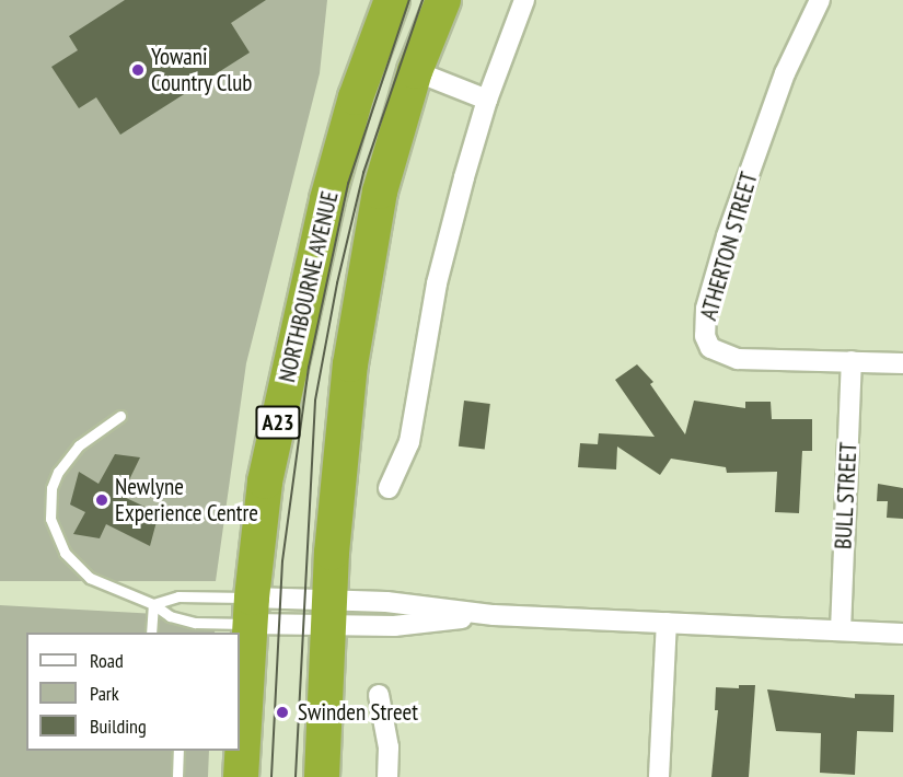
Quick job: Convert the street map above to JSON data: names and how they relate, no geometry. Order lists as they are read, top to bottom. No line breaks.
{"streets":{"highway":["NORTHBOURNE AVENUE","A23"],"street":["ATHERTON STREET","BULL STREET"]},"crossings":[["ATHERTON STREET","BULL STREET"]],"places":["Yowani Country Club","Newlyne Experience Centre","Swinden Street"],"legend":["Road","Park","Building"]}
